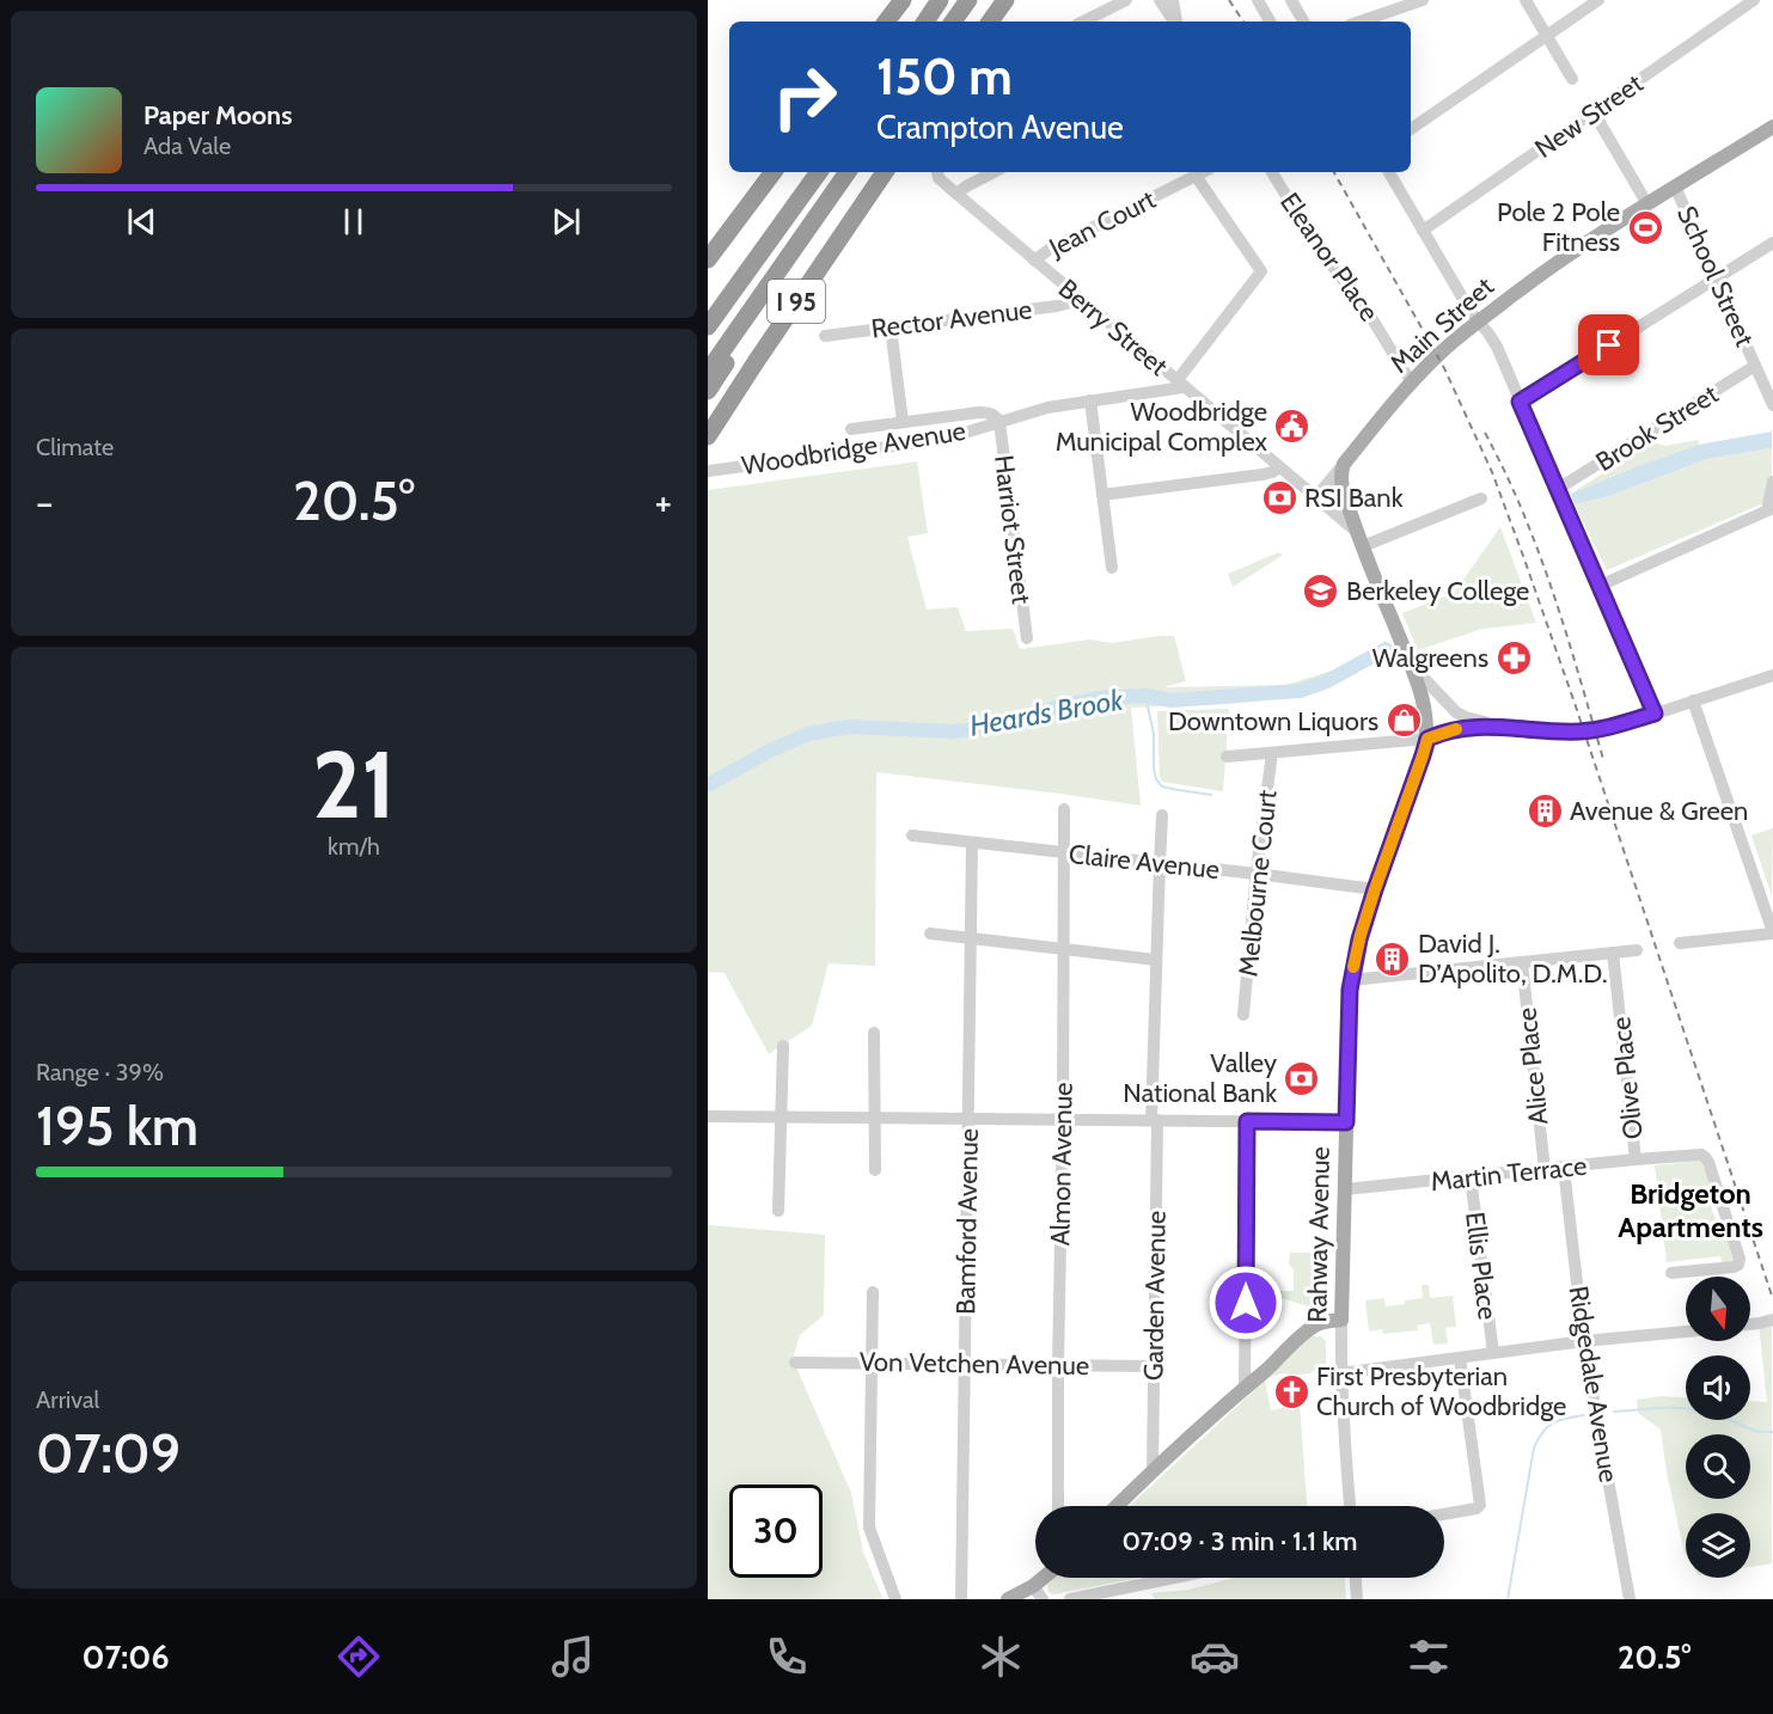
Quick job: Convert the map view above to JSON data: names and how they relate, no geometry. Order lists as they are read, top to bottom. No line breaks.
{"streets":{"highway":["I 95"],"main road":["Main Street","Rahway Avenue"],"street":["New Street","Jean Court","Eleanor Place","School Street","Rector Avenue","Berry Street","Brook Street","Woodbridge Avenue","Harriot Street","Claire Avenue","Melbourne Court","Alice Place","Olive Place","Almon Avenue","Martin Terrace","Bamford Avenue","Ellis Place","Garden Avenue","Von Vetchen Avenue","Ridgedale Avenue"]},"crossings":[["Jean Court","Berry Street"],["Eleanor Place","Main Street"],["School Street","Main Street"],["School Street","Brook Street"],["Rector Avenue","Berry Street"],["Main Street","Berry Street"],["Main Street","Rahway Avenue"],["Berry Street","Woodbridge Avenue"],["Berry Street","Rahway Avenue"],["Woodbridge Avenue","Harriot Street"],["Claire Avenue","Melbourne Court"],["Claire Avenue","Almon Avenue"],["Claire Avenue","Bamford Avenue"],["Claire Avenue","Rahway Avenue"],["Claire Avenue","Garden Avenue"],["Alice Place","Martin Terrace"],["Olive Place","Martin Terrace"],["Almon Avenue","Von Vetchen Avenue"],["Martin Terrace","Rahway Avenue"],["Martin Terrace","Ellis Place"],["Martin Terrace","Ridgedale Avenue"],["Bamford Avenue","Von Vetchen Avenue"],["Garden Avenue","Von Vetchen Avenue"]],"districts":["Bridgeton Apartments"],"water":["Heards Brook"],"places":{"sports":["Pole 2 Pole Fitness"],"public building":["Woodbridge Municipal Complex"],"bank":["RSI Bank","Valley National Bank"],"school or university":["Berkeley College"],"pharmacy":["Walgreens"],"shop":["Downtown Liquors"],"building":["Avenue & Green","David J. D’Apolito, D.M.D."],"church":["First Presbyterian Church of Woodbridge"]},"north":"bottom","page":{"turn":["150 m","Crampton Avenue"],"song":["Paper Moons","Ada Vale"],"tile":["Climate",["21","km/h"],["Range · 39%","195 km"],["Arrival","07:09"]],"heat":["−","20.5°","+"],"limit":"30","trip":"07:09 · 3 min · 1.1 km","tabs":["07:06","20.5°"]}}
